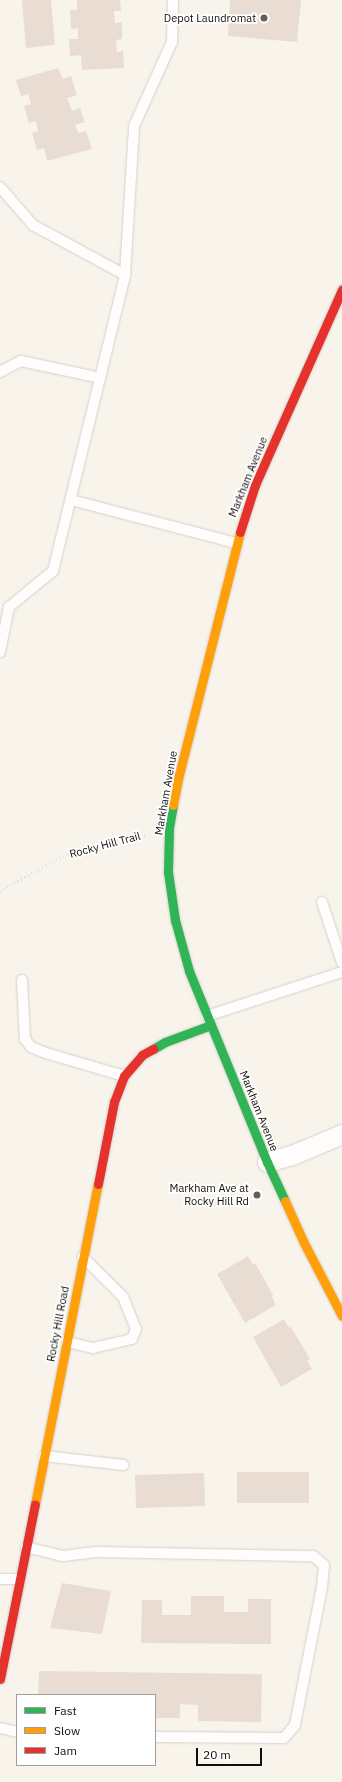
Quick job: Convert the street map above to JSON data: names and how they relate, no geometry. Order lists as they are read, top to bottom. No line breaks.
{"streets":{"street":["Markham Avenue","Rocky Hill Road"],"path":["Rocky Hill Trail"]},"crossings":[["Markham Avenue","Rocky Hill Trail"],["Markham Avenue","Rocky Hill Road"]],"places":["Depot Laundromat","Markham Ave at Rocky Hill Rd"],"legend":["Fast","Slow","Jam"],"scale_bar":"20 m"}
